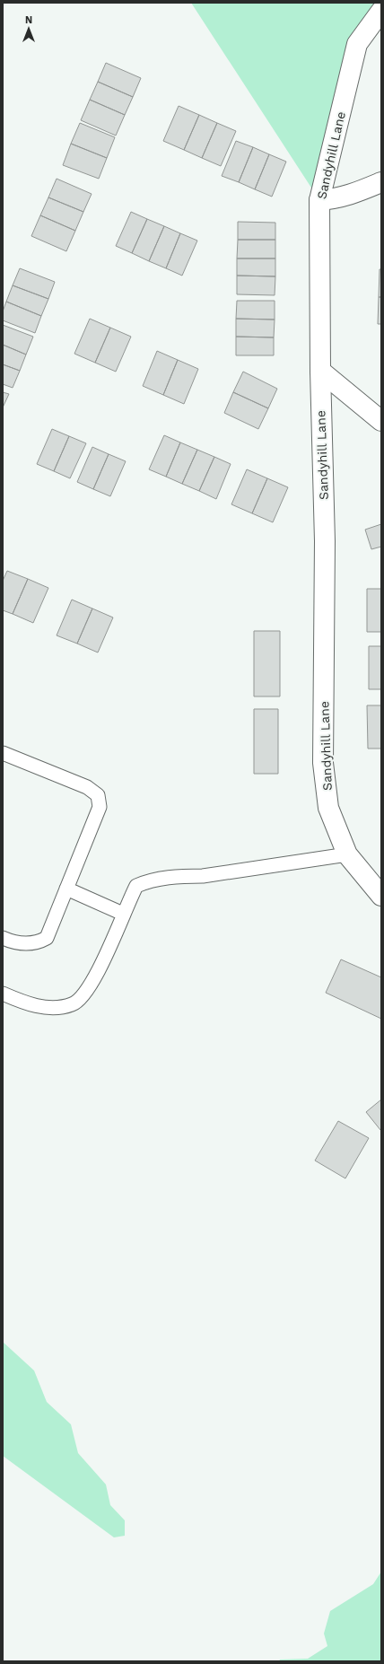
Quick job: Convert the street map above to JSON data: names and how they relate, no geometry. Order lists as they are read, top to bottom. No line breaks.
{"streets":{"street":["Sandyhill Lane"]},"north":"top"}
